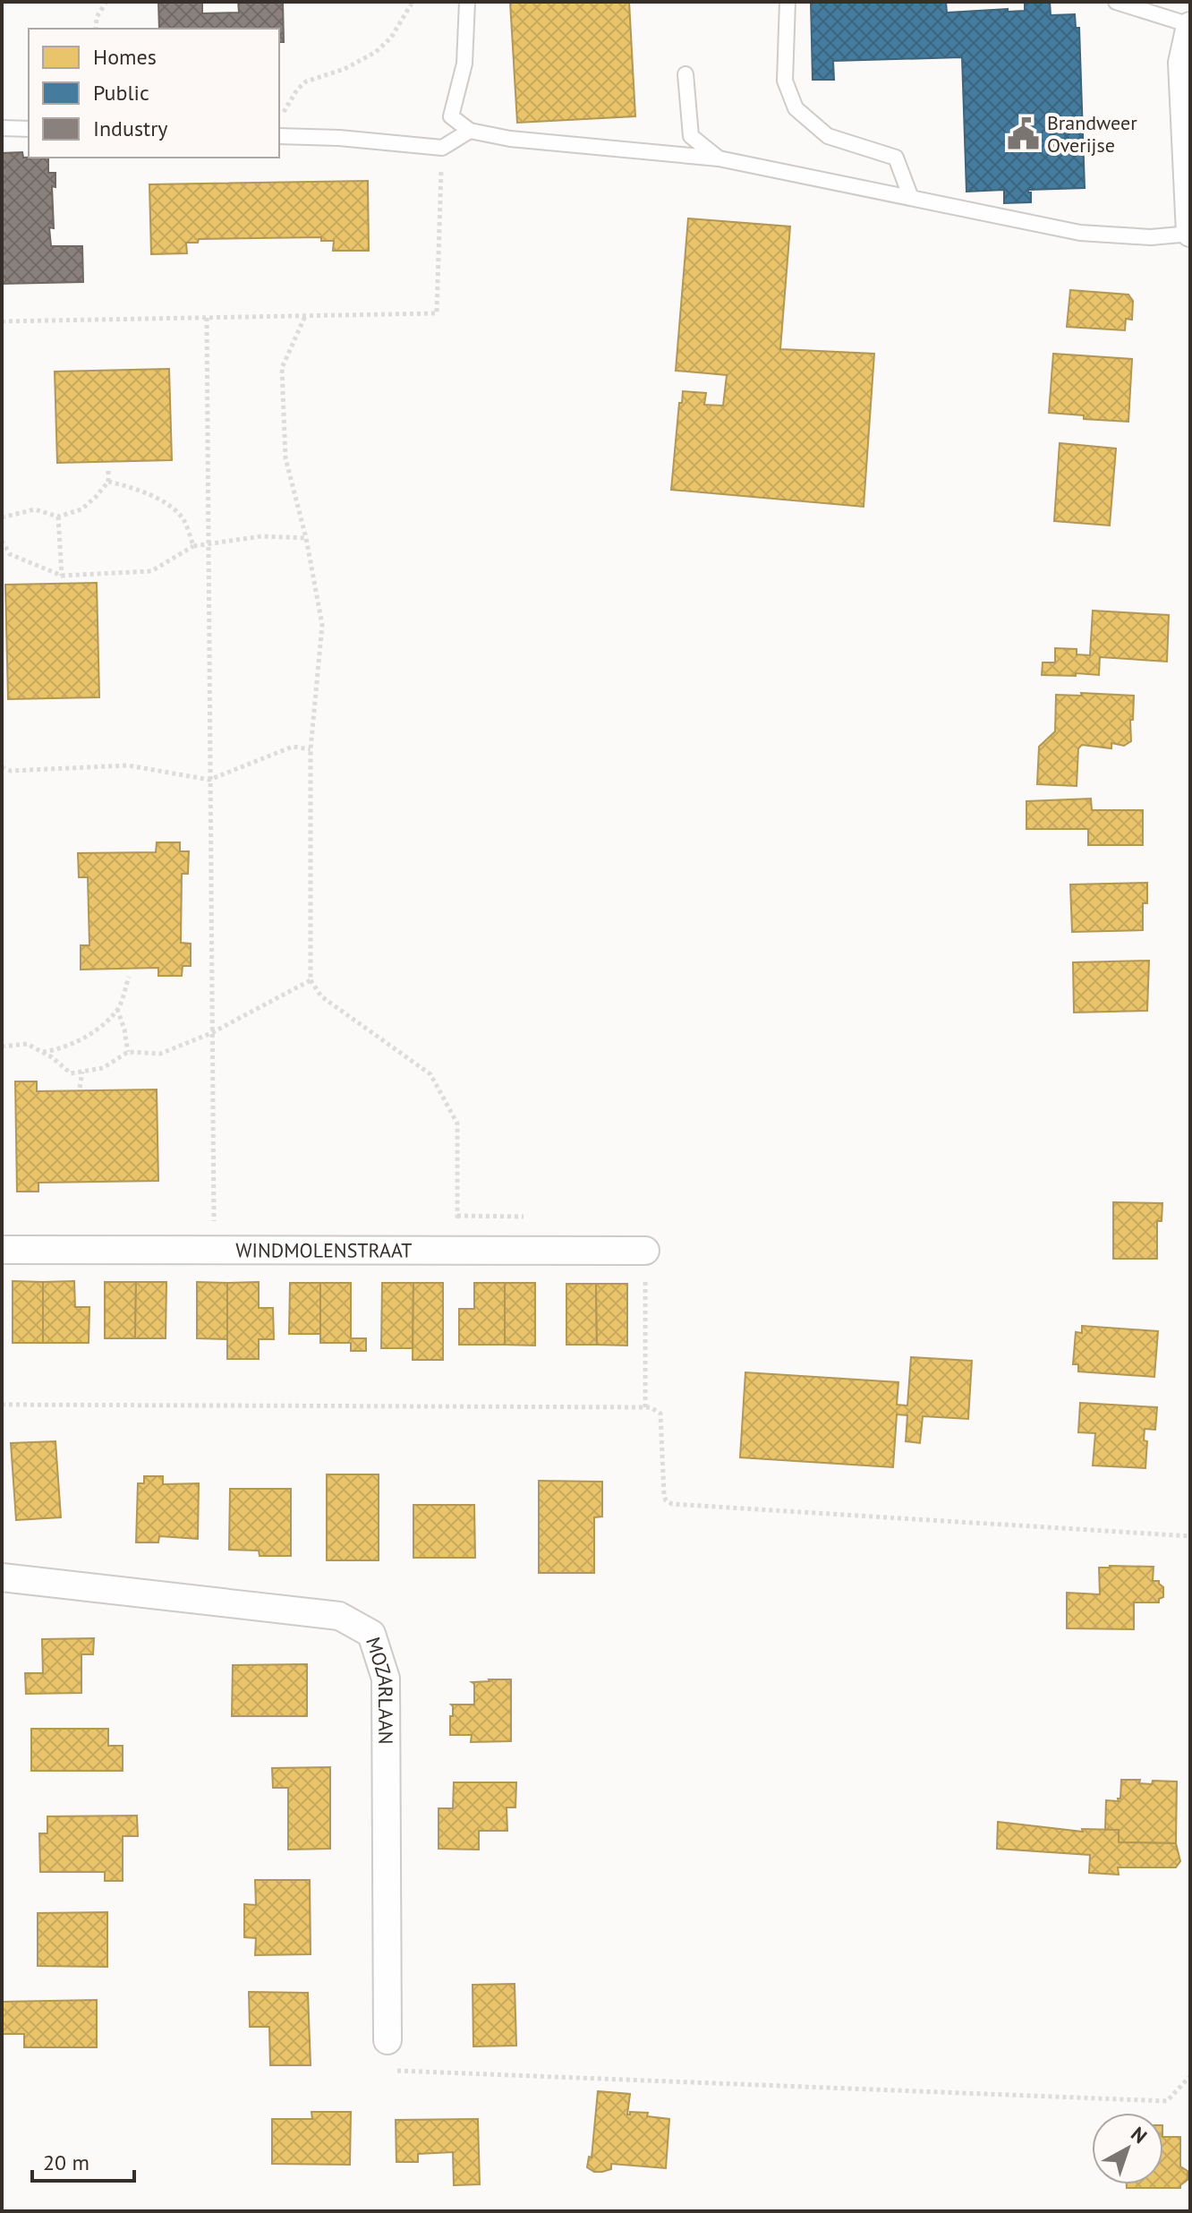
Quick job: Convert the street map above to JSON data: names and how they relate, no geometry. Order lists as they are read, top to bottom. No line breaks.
{"streets":{"street":["WINDMOLENSTRAAT","MOZARLAAN"]},"places":{"public building":["Brandweer Overijse"]},"legend":["Homes","Public","Industry"],"scale_bar":"20 m","north":"top right"}
